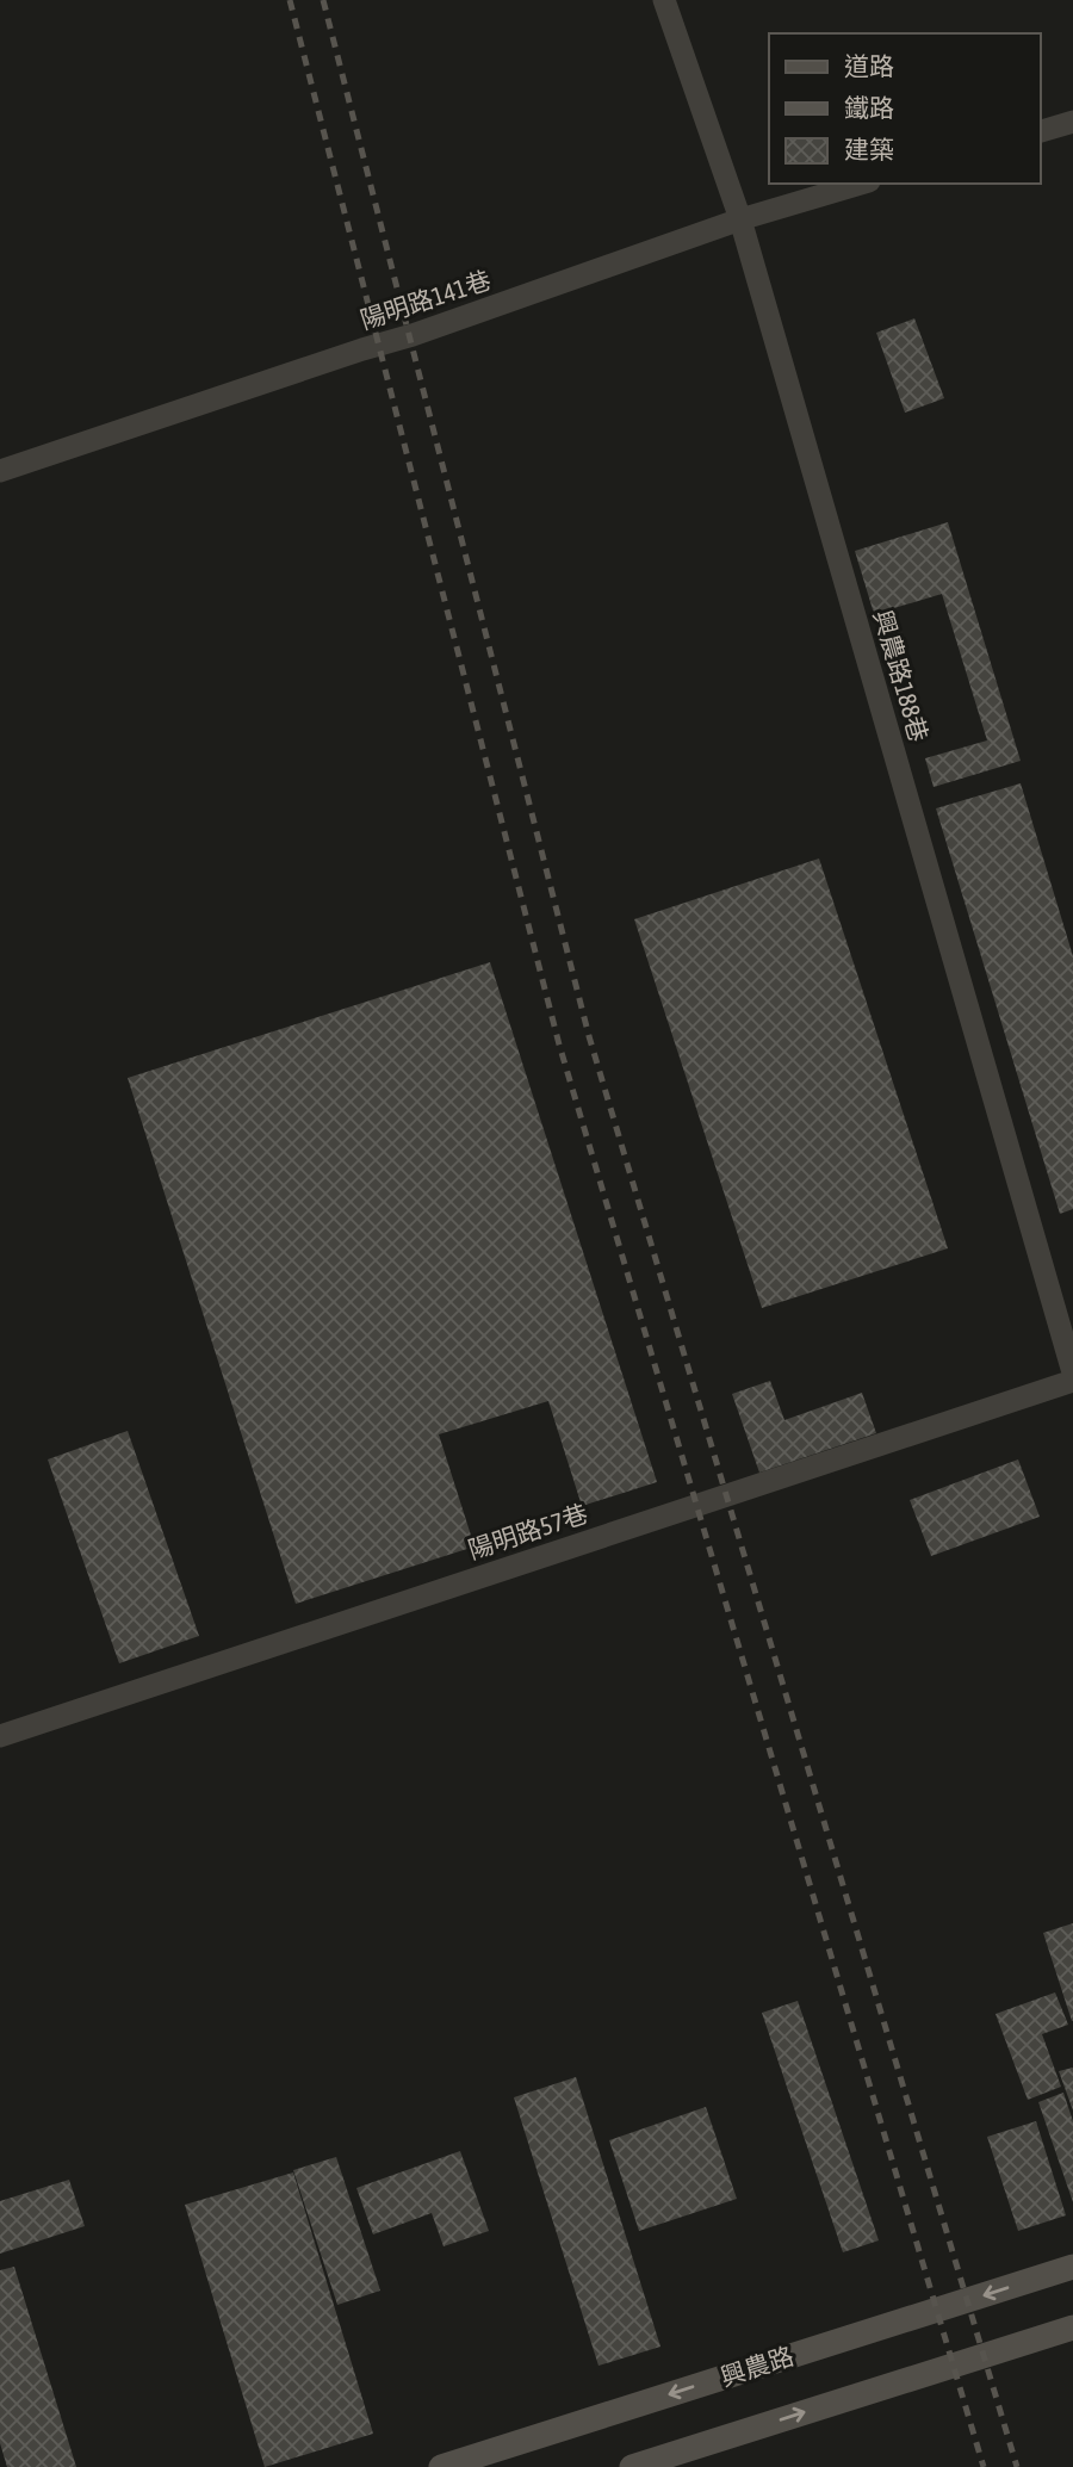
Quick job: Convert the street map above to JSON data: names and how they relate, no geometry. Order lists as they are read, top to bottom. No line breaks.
{"streets":{"main road":["興農路"],"lane":["陽明路141巷","興農路188巷","陽明路57巷"]},"crossings":[["陽明路141巷","興農路188巷"]],"legend":["道路","鐵路","建築"]}
